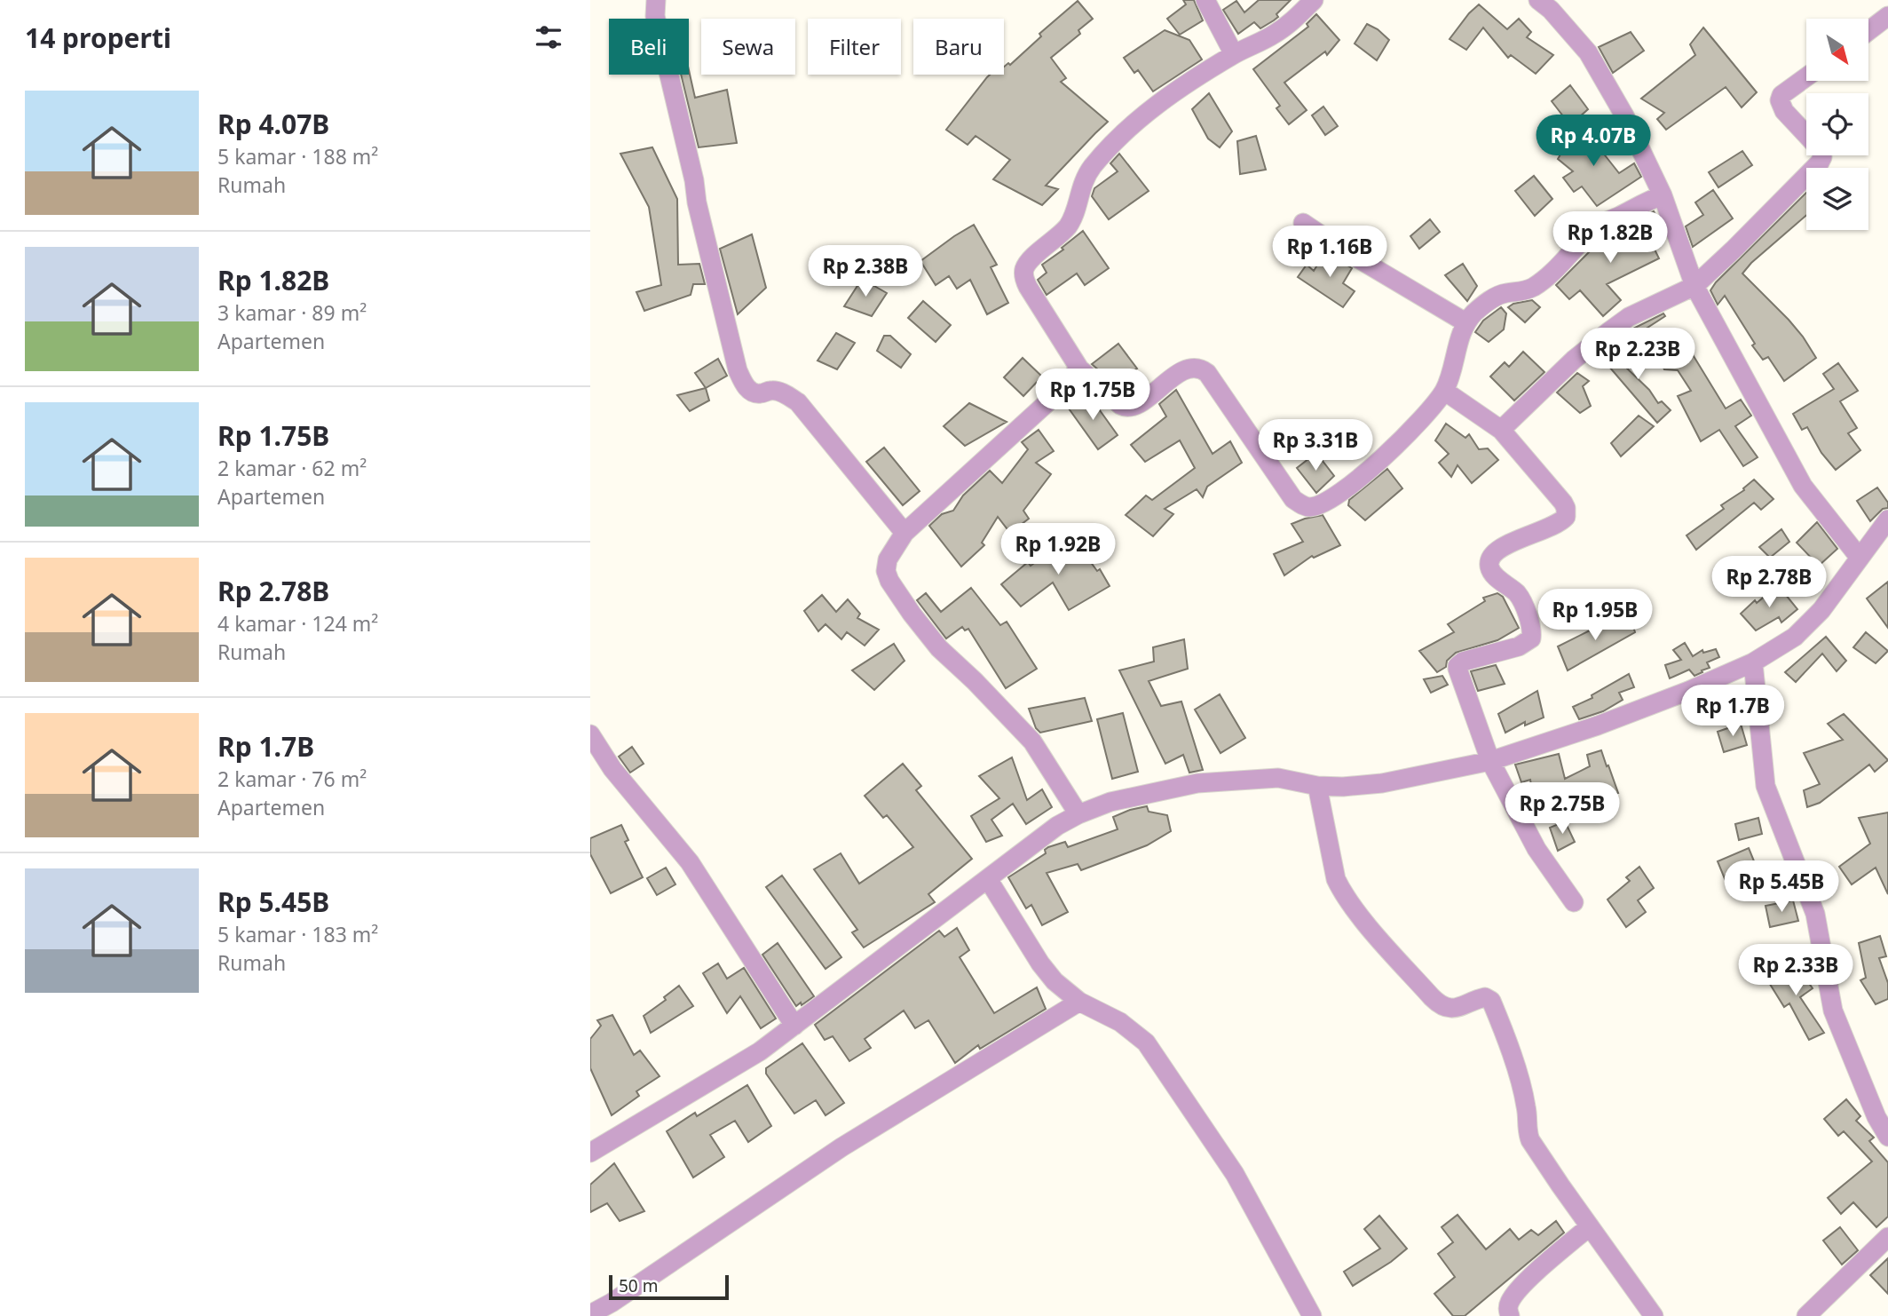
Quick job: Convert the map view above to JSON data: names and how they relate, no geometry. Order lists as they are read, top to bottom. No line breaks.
{"scale_bar":"50 m","north":"bottom right","page":{"heading":"14 properti","chip":["Beli","Sewa","Filter","Baru"],"list":[{"name":"Rp 4.07B","note":"5 kamar · 188 m² · Rumah"},{"name":"Rp 1.82B","note":"3 kamar · 89 m² · Apartemen"},{"name":"Rp 1.75B","note":"2 kamar · 62 m² · Apartemen"},{"name":"Rp 2.78B","note":"4 kamar · 124 m² · Rumah"},{"name":"Rp 1.7B","note":"2 kamar · 76 m² · Apartemen"},{"name":"Rp 5.45B","note":"5 kamar · 183 m² · Rumah"}],"price":["Rp 4.07B","Rp 1.82B","Rp 1.16B","Rp 2.38B","Rp 2.23B","Rp 1.75B","Rp 3.31B","Rp 1.92B","Rp 2.78B","Rp 1.95B","Rp 1.7B","Rp 2.75B","Rp 5.45B","Rp 2.33B"],"scale":"50 m"}}
